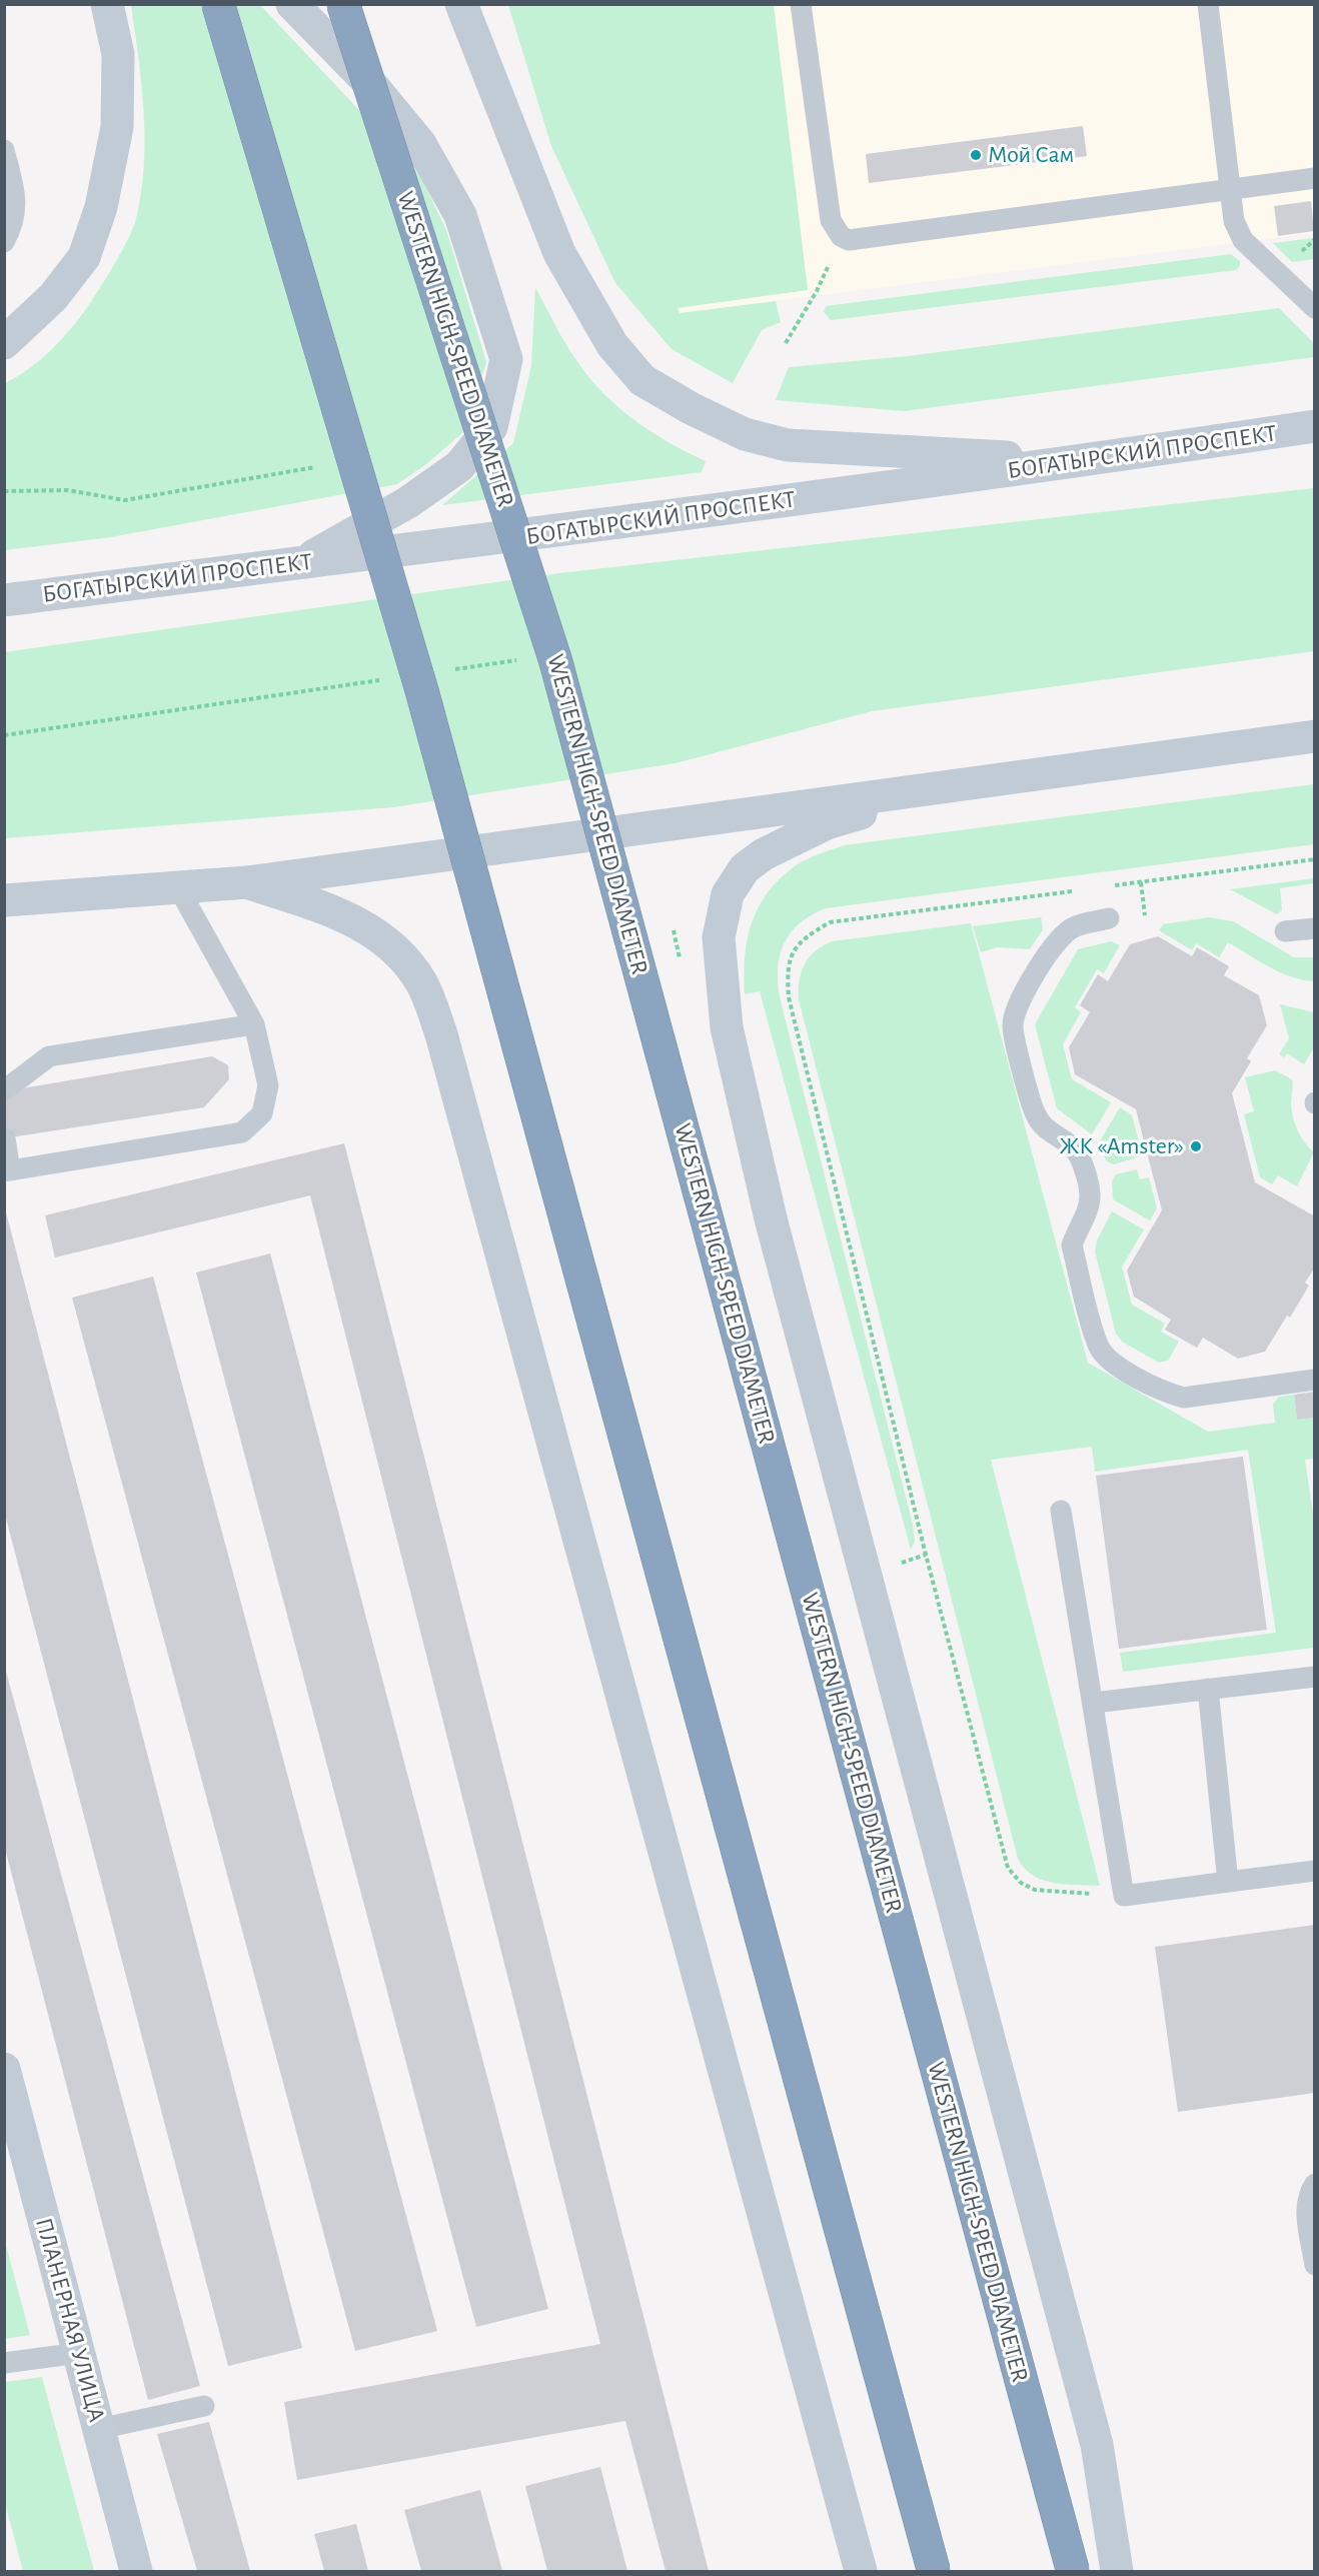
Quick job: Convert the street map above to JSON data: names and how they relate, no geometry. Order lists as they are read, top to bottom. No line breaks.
{"streets":{"highway":["WESTERN HIGH-SPEED DIAMETER"],"main road":["БОГАТЫРСКИЙ ПРОСПЕКТ","ПЛАНЕРНАЯ УЛИЦА"]},"places":["Мой Сам","ЖК «Amster»"]}
